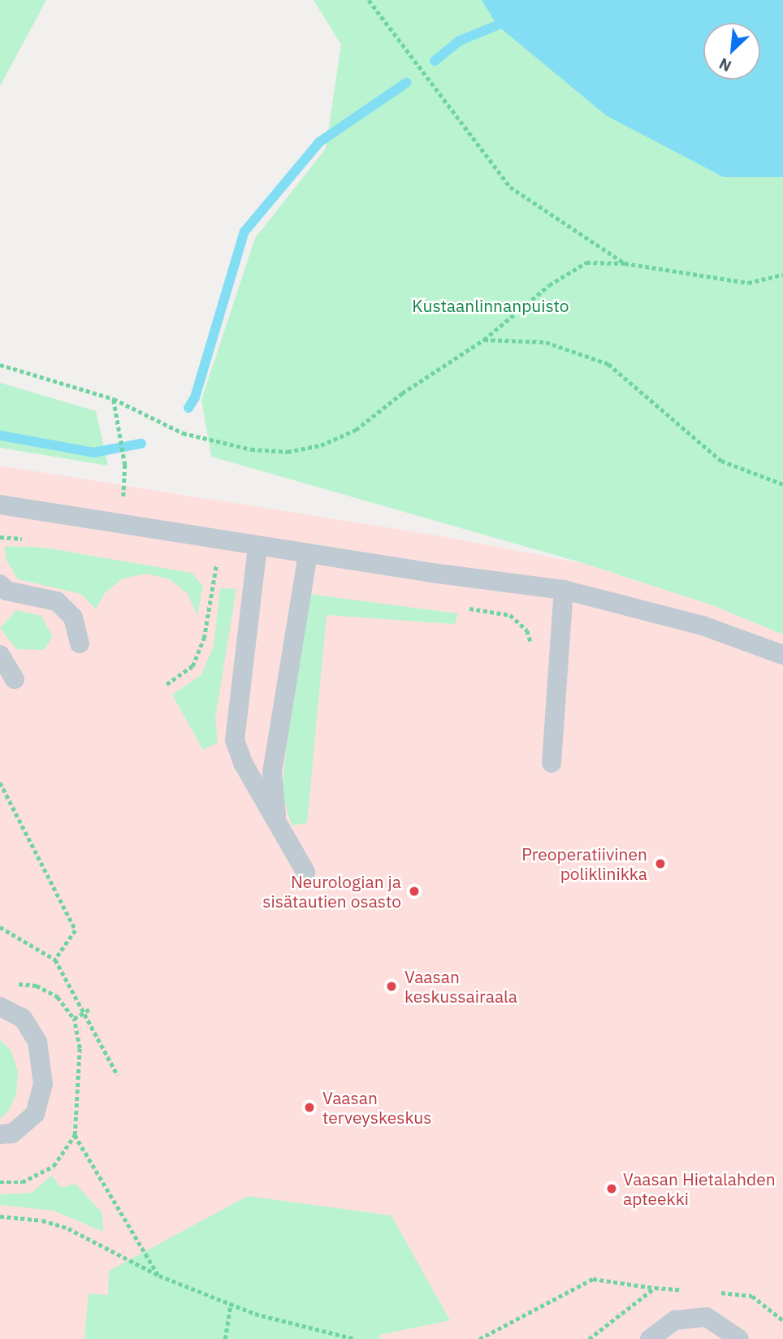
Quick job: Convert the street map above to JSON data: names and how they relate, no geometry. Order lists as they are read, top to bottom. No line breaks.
{"parks":["Kustaanlinnanpuisto"],"places":["Preoperatiivinen poliklinikka","Neurologian ja sisätautien osasto","Vaasan keskussairaala","Vaasan terveyskeskus","Vaasan Hietalahden apteekki"],"north":"bottom left"}
